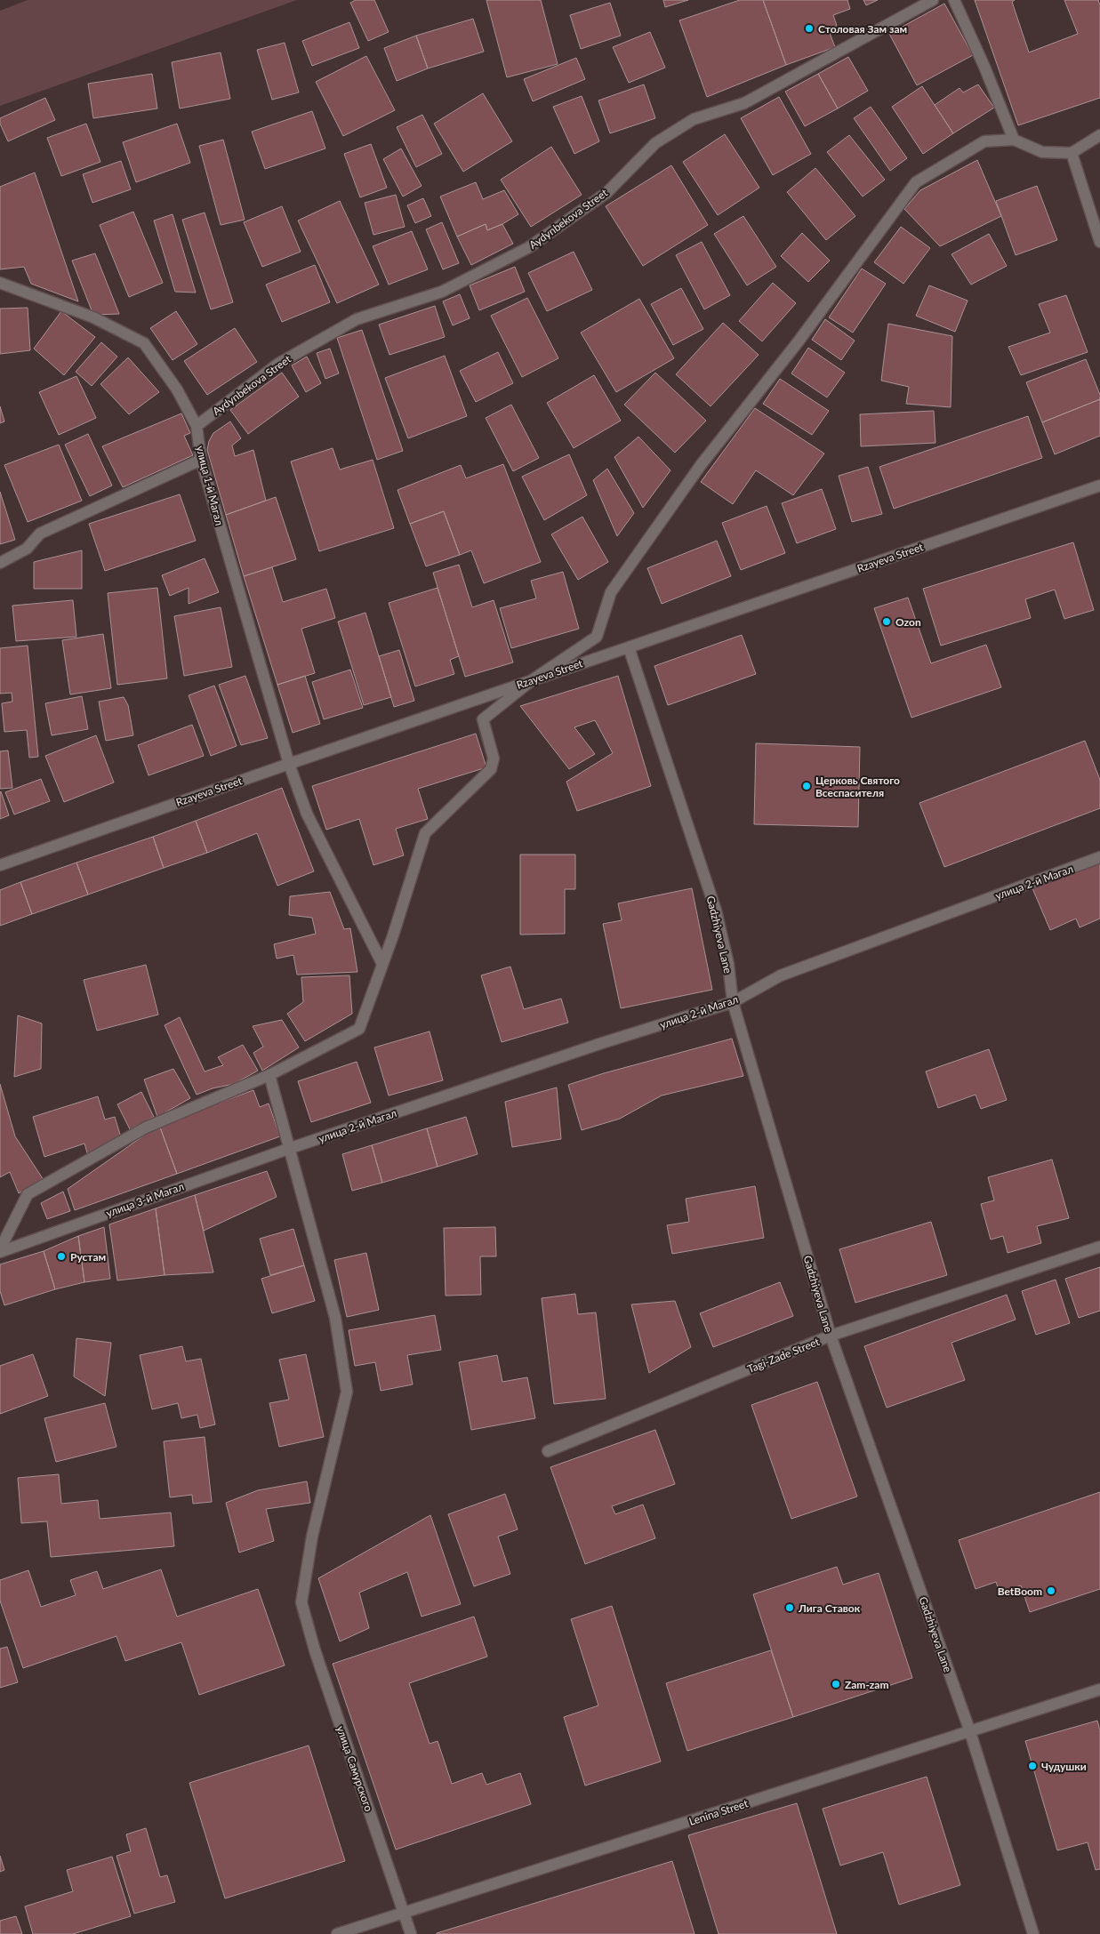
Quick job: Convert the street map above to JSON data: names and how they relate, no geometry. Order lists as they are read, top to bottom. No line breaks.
{"streets":{"street":["Aydynbekova Street","улица 1-й Магал","Rzayeva Street","улица 2-й Магал","Gadzhiyeva Lane","улица 3-й Магал","Tagi-Zade Street","улица Самурского","Lenina Street"]},"crossings":[["Aydynbekova Street","улица 1-й Магал"],["улица 1-й Магал","Rzayeva Street"],["Rzayeva Street","Gadzhiyeva Lane"],["улица 2-й Магал","Gadzhiyeva Lane"],["улица 2-й Магал","улица 3-й Магал"],["улица 2-й Магал","улица Самурского"],["Gadzhiyeva Lane","Tagi-Zade Street"],["Gadzhiyeva Lane","Lenina Street"],["улица 3-й Магал","улица Самурского"],["улица Самурского","Lenina Street"]],"places":["Столовая Зам зам","Ozon","Церковь Святого Всеспасителя","Рустам","BetBoom","Лига Ставок","Zam-zam","Чудушки"]}
